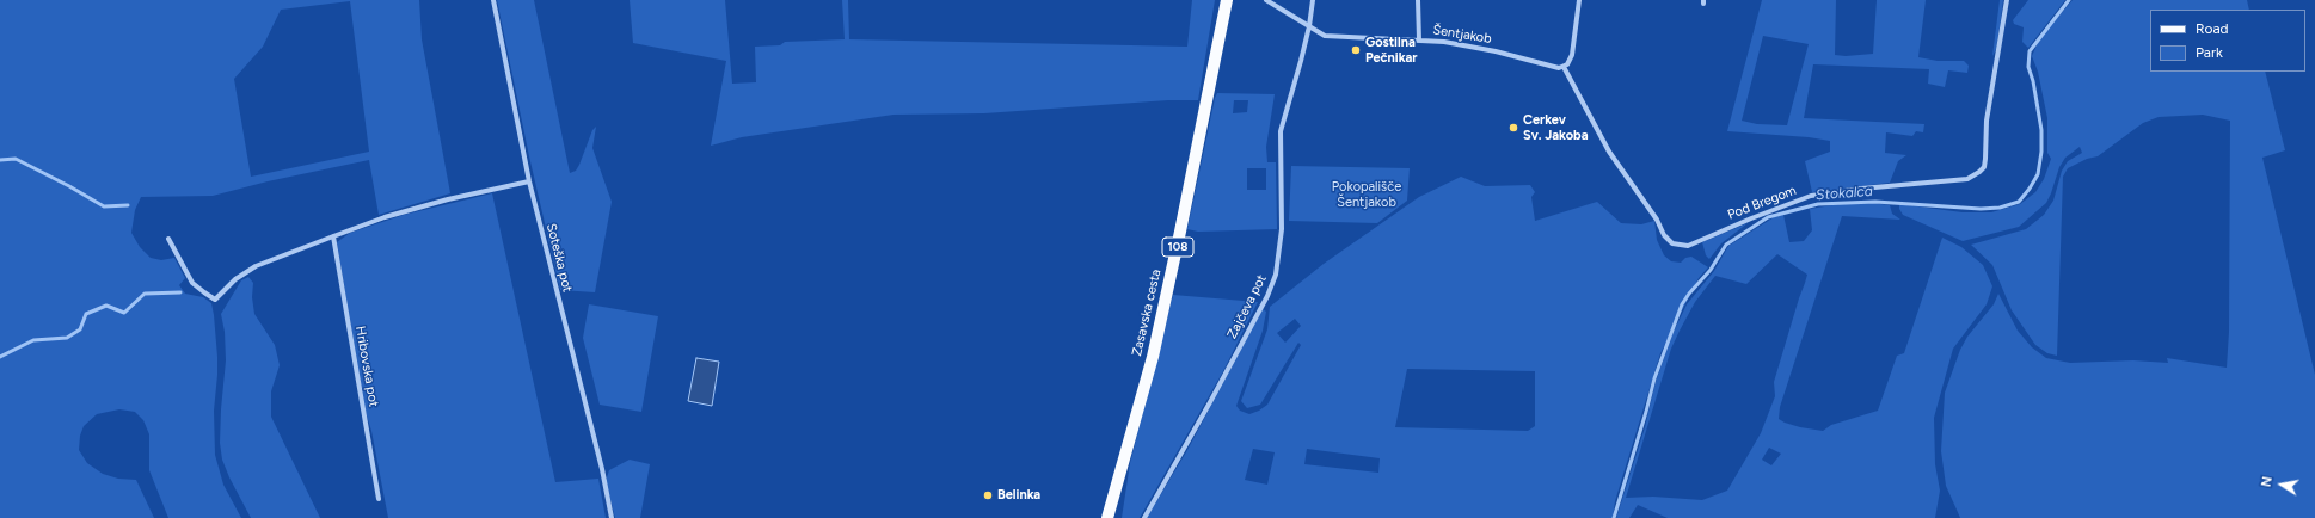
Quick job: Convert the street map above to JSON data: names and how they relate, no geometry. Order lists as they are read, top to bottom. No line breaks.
{"streets":{"main road":["108","Zasavska cesta"],"street":["Šentjakob","Pod Bregom","Soteška pot","Zajčeva pot","Hribovska pot"]},"crossings":[["Šentjakob","Pod Bregom"],["Šentjakob","Zajčeva pot"]],"water":["Stokalca"],"parks":["Pokopališče Šentjakob"],"places":["Gostilna Pečnikar","Cerkev Sv. Jakoba","Belinka"],"legend":["Road","Park"],"north":"left"}
